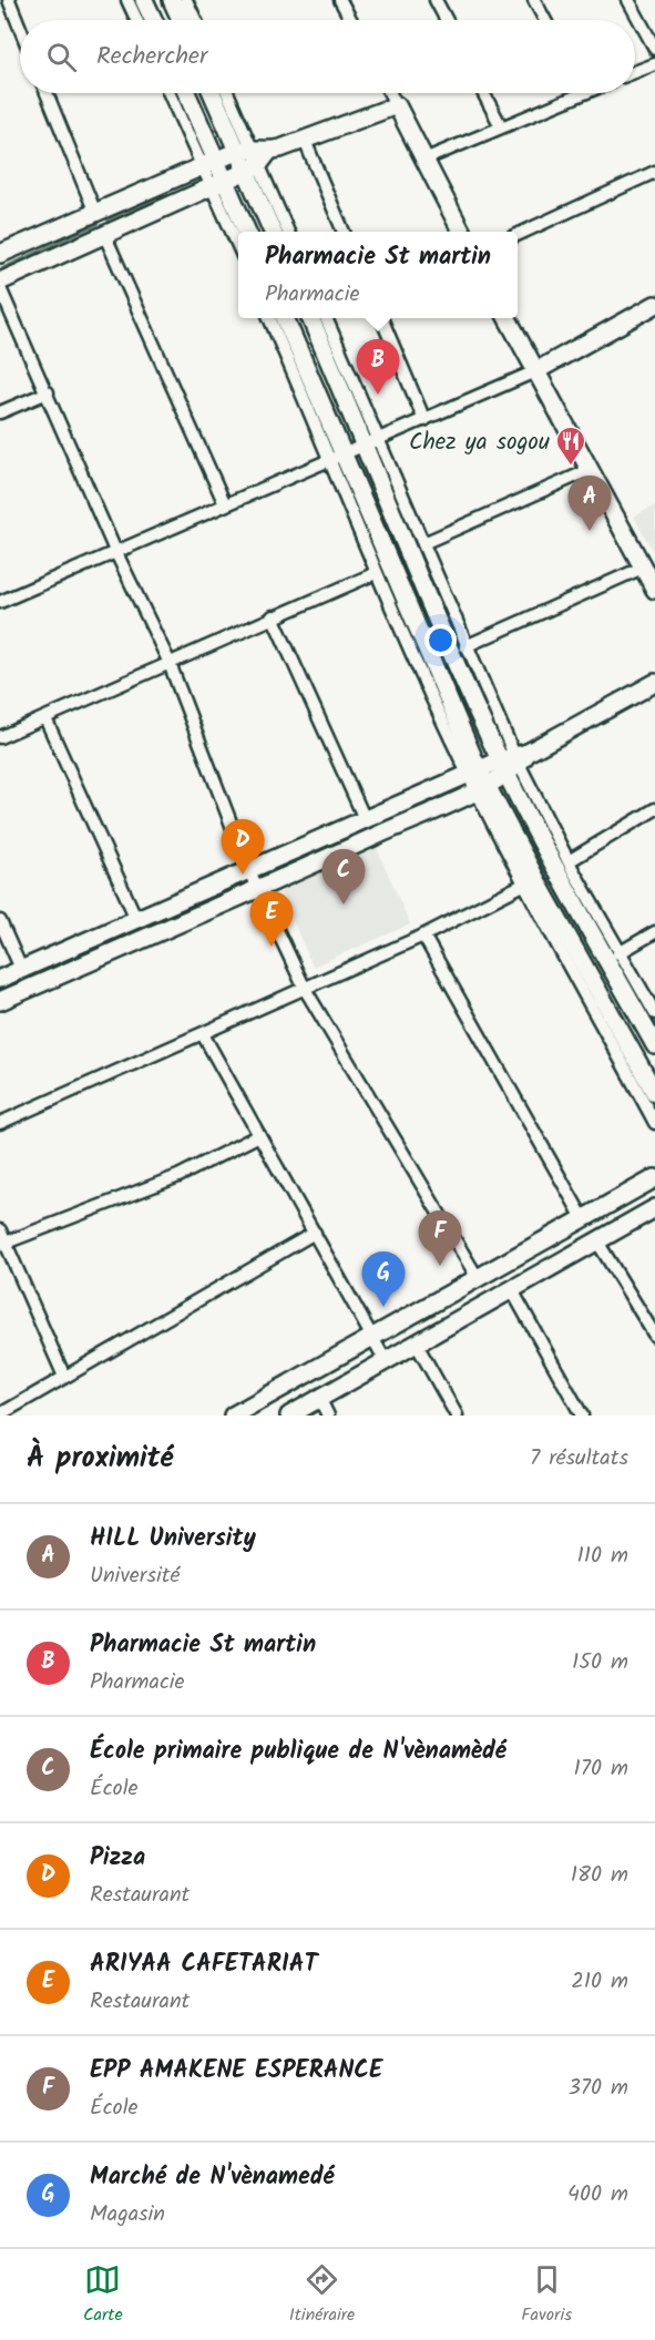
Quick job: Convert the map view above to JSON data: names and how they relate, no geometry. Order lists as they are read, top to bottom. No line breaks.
{"places":{"restaurant":["Chez ya sogou"]},"page":{"search":"Rechercher","popup":["Pharmacie St martin","Pharmacie"],"pins":["B","A","D","C","E","F","G"],"heading":["À proximité","7 résultats"],"list":[{"mark":"A","name":"HILL University","note":"Université","value":"110 m"},{"mark":"B","name":"Pharmacie St martin","note":"Pharmacie","value":"150 m"},{"mark":"C","name":"École primaire publique de N'vènamèdé","note":"École","value":"170 m"},{"mark":"D","name":"Pizza","note":"Restaurant","value":"180 m"},{"mark":"E","name":"ARIYAA CAFETARIAT","note":"Restaurant","value":"210 m"},{"mark":"F","name":"EPP AMAKENE ESPERANCE","note":"École","value":"370 m"},{"mark":"G","name":"Marché de N'vènamedé","note":"Magasin","value":"400 m"}],"nav":["Carte","Itinéraire","Favoris"]}}
